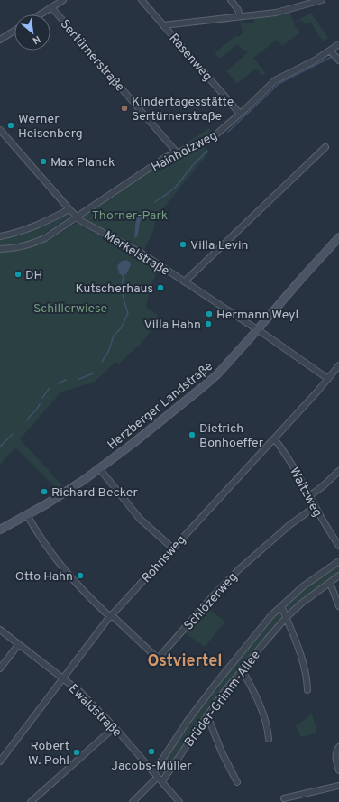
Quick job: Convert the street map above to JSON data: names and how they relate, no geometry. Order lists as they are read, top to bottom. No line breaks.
{"streets":{"street":["Sertürnerstraße","Rasenweg","Hainholzweg","Merkelstraße","Herzberger Landstraße","Waitzweg","Rohnsweg","Schlözerweg","Brüder-Grimm-Allee","Ewaldstraße"]},"crossings":[["Sertürnerstraße","Hainholzweg"],["Rasenweg","Hainholzweg"],["Hainholzweg","Merkelstraße"],["Merkelstraße","Herzberger Landstraße"],["Merkelstraße","Rohnsweg"],["Waitzweg","Rohnsweg"],["Waitzweg","Schlözerweg"],["Rohnsweg","Schlözerweg"],["Rohnsweg","Ewaldstraße"],["Brüder-Grimm-Allee","Ewaldstraße"]],"districts":["Ostviertel"],"parks":["Thorner-Park","Schillerwiese"],"places":["Kindertagesstätte Sertürnerstraße","Werner Heisenberg","Max Planck","Villa Levin","DH","Kutscherhaus","Hermann Weyl","Villa Hahn","Dietrich Bonhoeffer","Richard Becker","Otto Hahn","Jacobs-Müller","Robert W. Pohl"],"north":"bottom right"}
